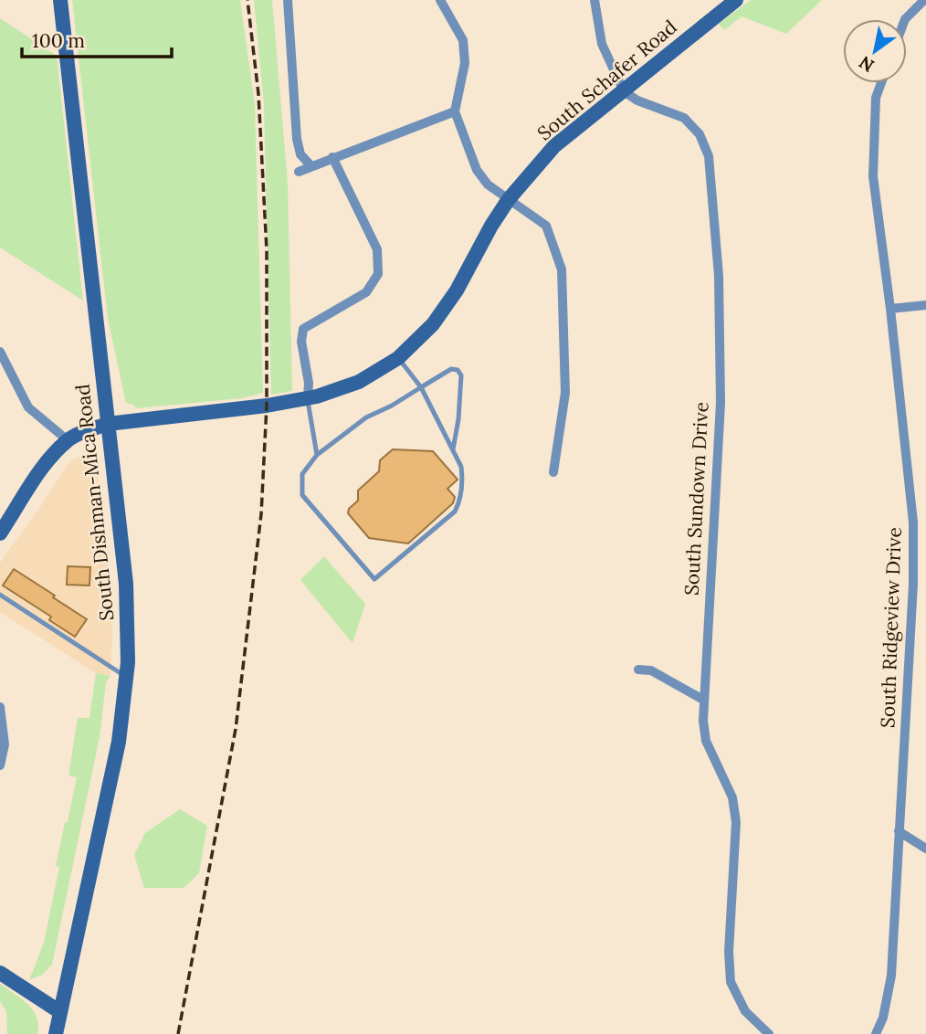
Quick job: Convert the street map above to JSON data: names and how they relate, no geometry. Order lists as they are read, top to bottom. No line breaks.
{"streets":{"main road":["South Schafer Road","South Dishman-Mica Road"],"street":["South Sundown Drive","South Ridgeview Drive"]},"crossings":[["South Schafer Road","South Sundown Drive"],["South Schafer Road","South Dishman-Mica Road"]],"scale_bar":"100 m","north":"bottom left"}
